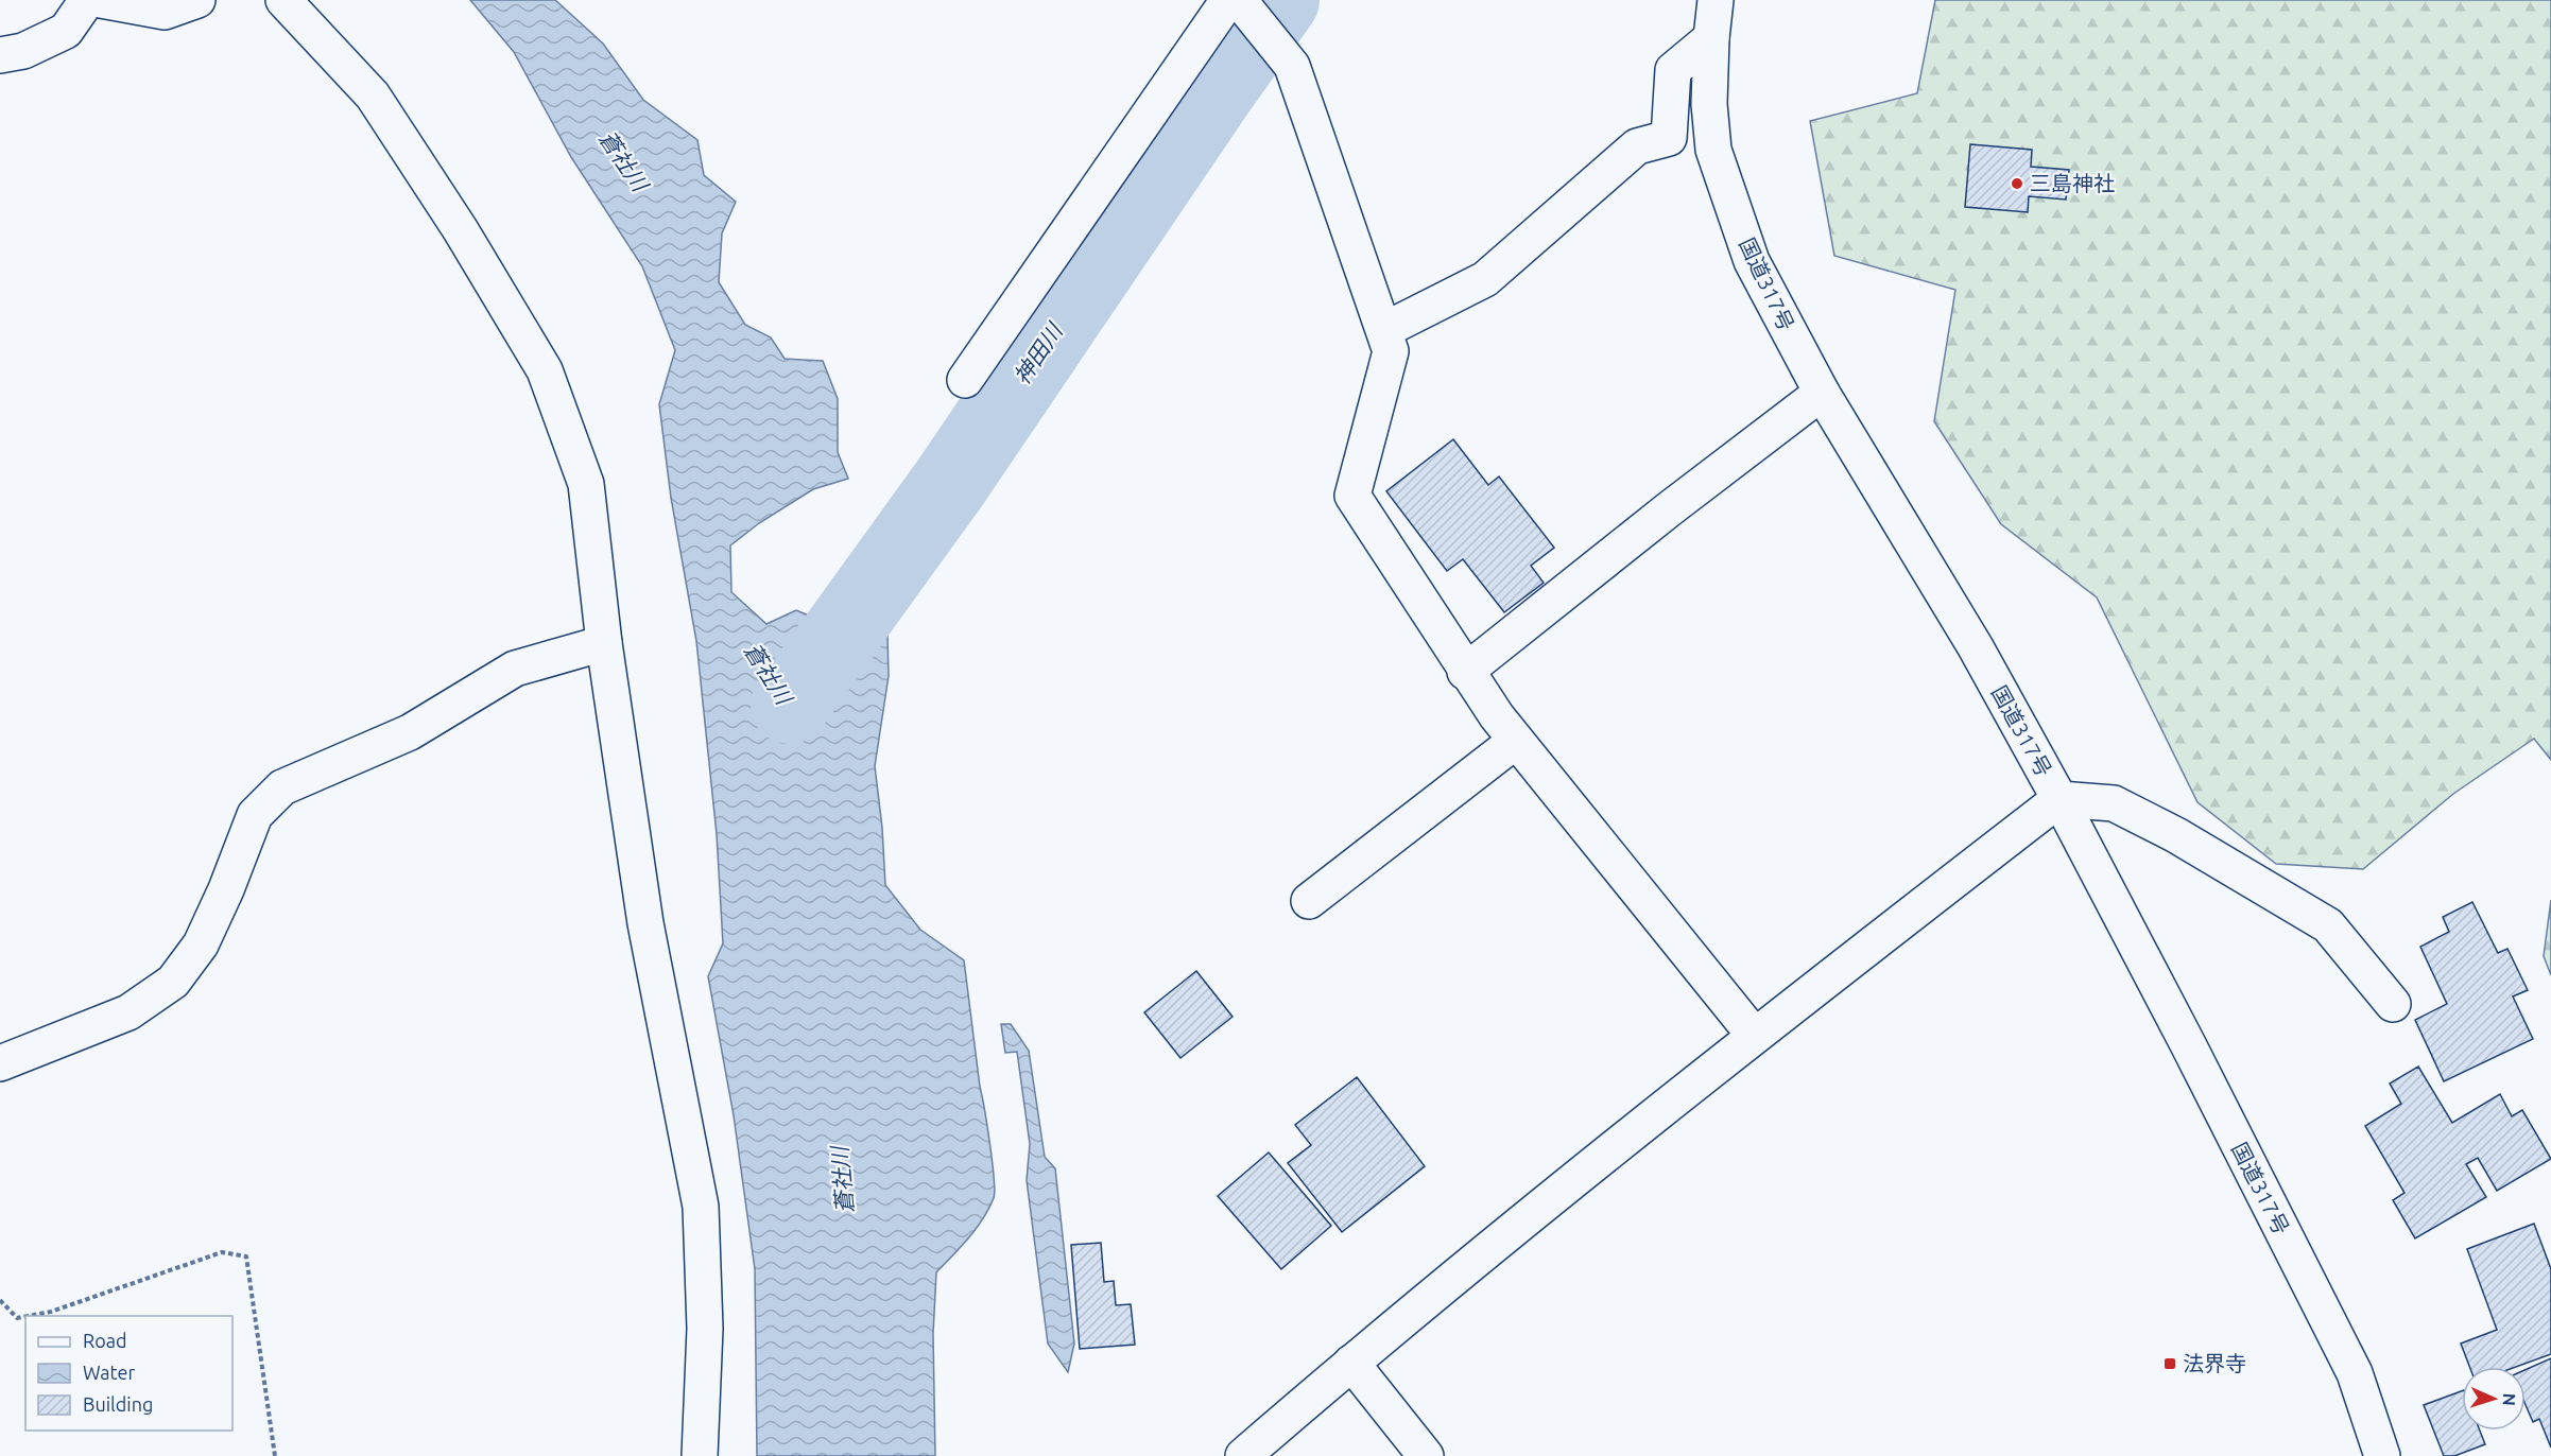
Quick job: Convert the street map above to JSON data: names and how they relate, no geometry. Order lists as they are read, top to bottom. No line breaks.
{"streets":{"main road":["国道317号"]},"water":["蒼社川","神田川"],"places":{"other":["三島神社"],"transit":["法界寺"]},"legend":["Road","Water","Building"],"north":"right"}
